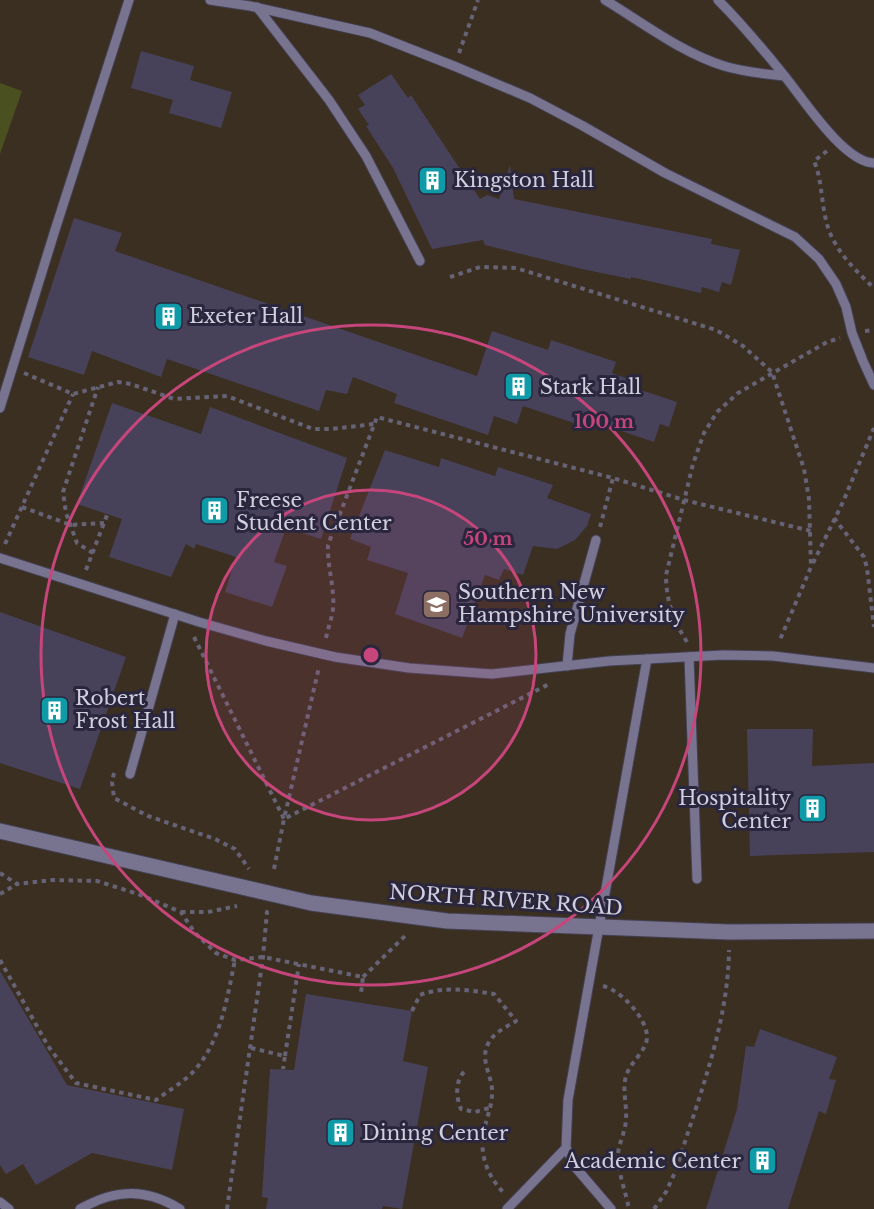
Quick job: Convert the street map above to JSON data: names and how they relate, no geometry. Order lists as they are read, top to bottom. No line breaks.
{"streets":{"street":["NORTH RIVER ROAD"]},"places":{"building":["Kingston Hall","Exeter Hall","Stark Hall","Freese Student Center","Robert Frost Hall","Hospitality Center","Dining Center","Academic Center"],"school or university":["Southern New Hampshire University"]},"rings":["100 m","50 m"]}
